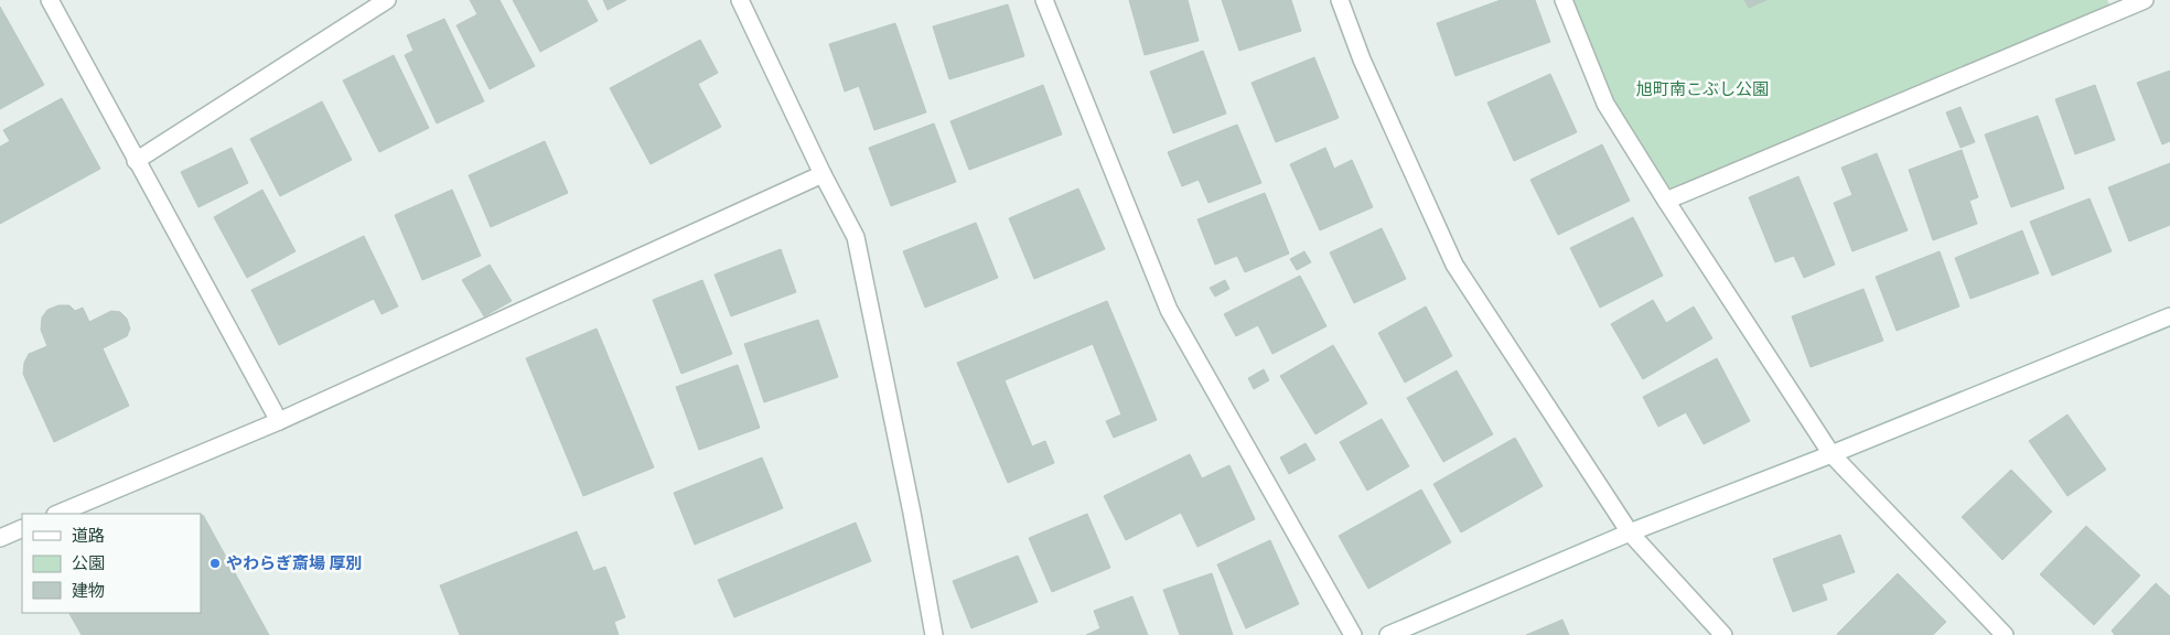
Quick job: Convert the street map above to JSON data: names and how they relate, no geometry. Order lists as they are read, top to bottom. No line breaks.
{"parks":["旭町南こぶし公園"],"places":["やわらぎ斎場 厚別"],"legend":["道路","公園","建物"]}
